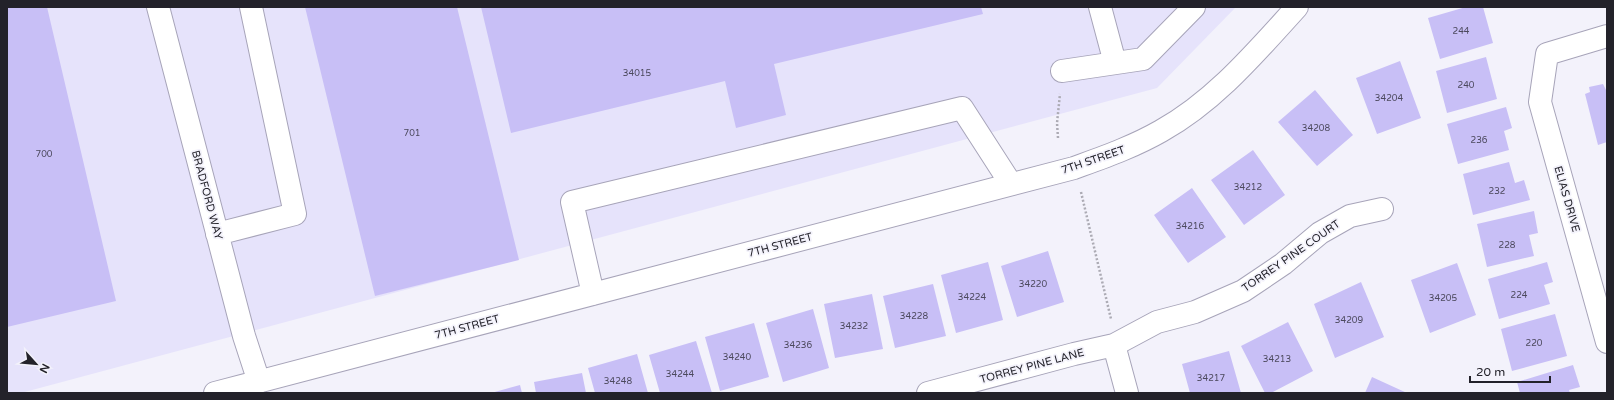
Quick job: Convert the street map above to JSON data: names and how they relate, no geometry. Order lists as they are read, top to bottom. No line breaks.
{"streets":{"street":["7TH STREET","BRADFORD WAY","ELIAS DRIVE","TORREY PINE COURT","TORREY PINE LANE"]},"crossings":[["7TH STREET","BRADFORD WAY"],["TORREY PINE COURT","TORREY PINE LANE"]],"house_numbers":["244","34015","240","34204","34208","701","236","700","34212","232","34216","228","34220","224","34224","34205","34228","34209","34232","220","34236","34240","34213","34244","34217","34248"],"scale_bar":"20 m","north":"bottom right"}
